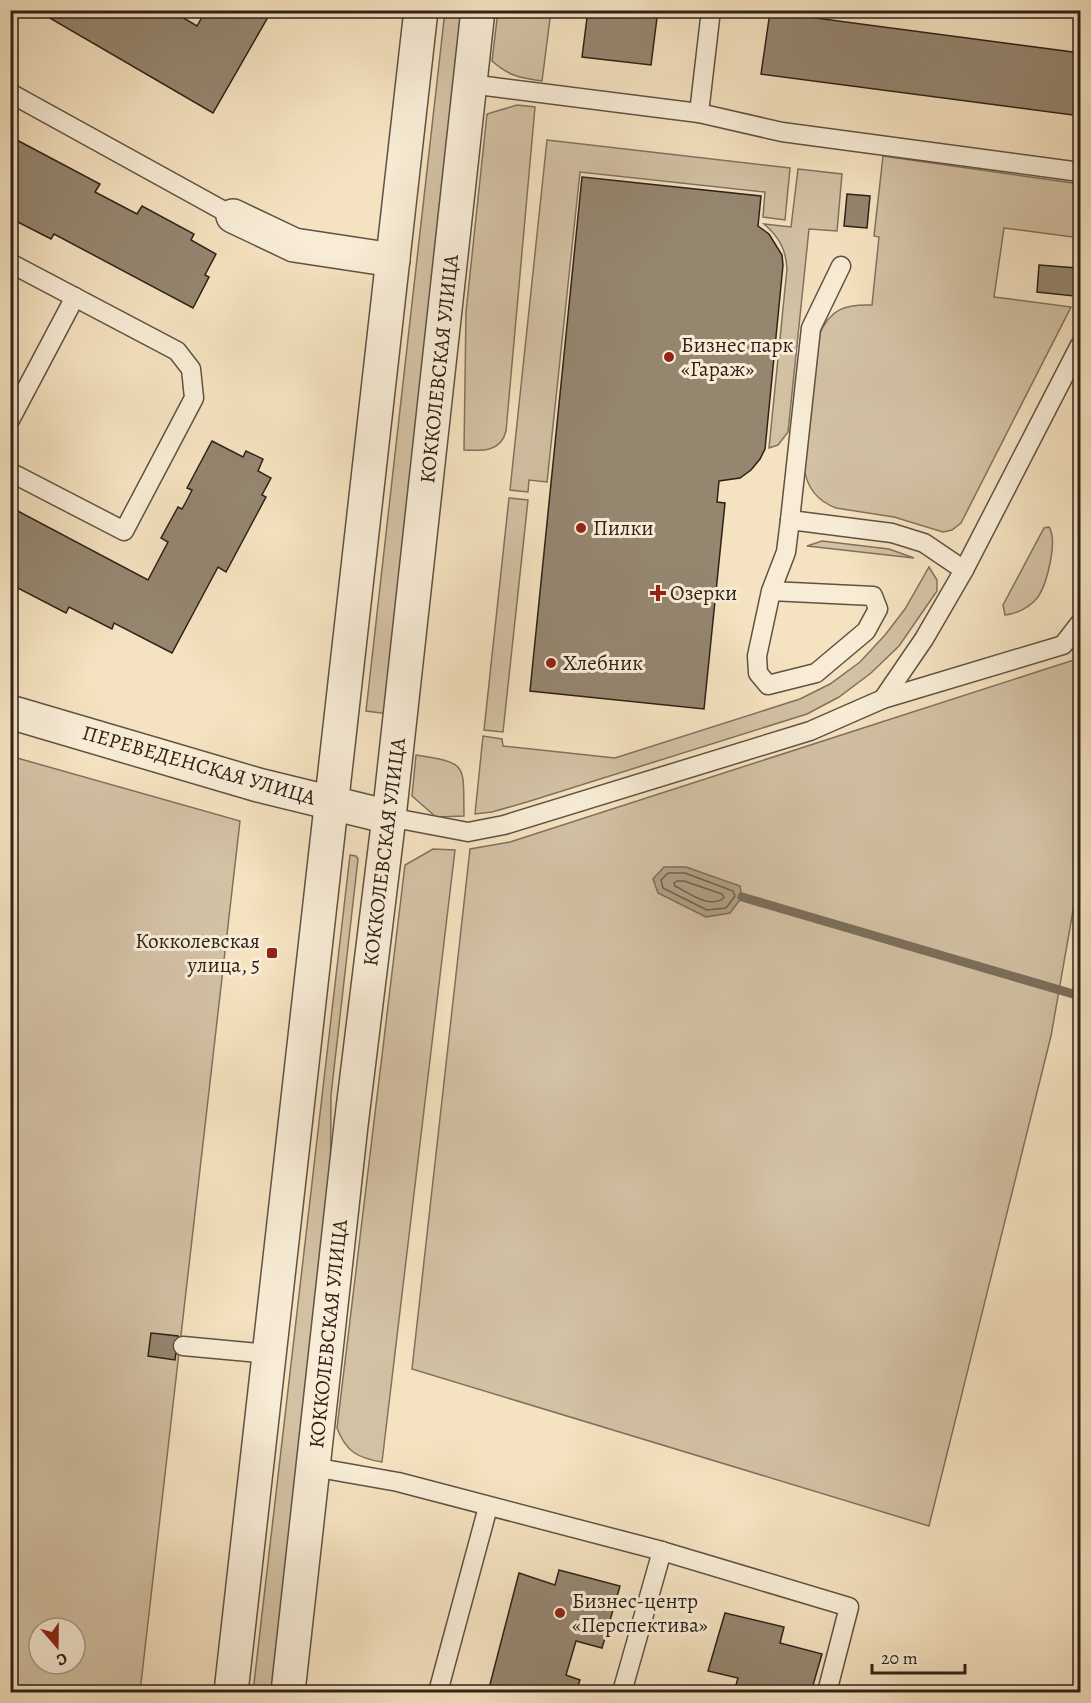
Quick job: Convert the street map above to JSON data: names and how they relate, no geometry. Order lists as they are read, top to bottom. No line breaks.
{"streets":{"street":["КОККОЛЕВСКАЯ УЛИЦА","ПЕРЕВЕДЕНСКАЯ УЛИЦА"]},"crossings":[["КОККОЛЕВСКАЯ УЛИЦА","ПЕРЕВЕДЕНСКАЯ УЛИЦА"]],"places":{"other":["Бизнес парк «Гараж»","Пилки","Хлебник","Бизнес-центр «Перспектива»"],"health":["Озерки"],"transit":["Кокколевская улица, 5"]},"scale_bar":"20 m","north":"bottom"}
